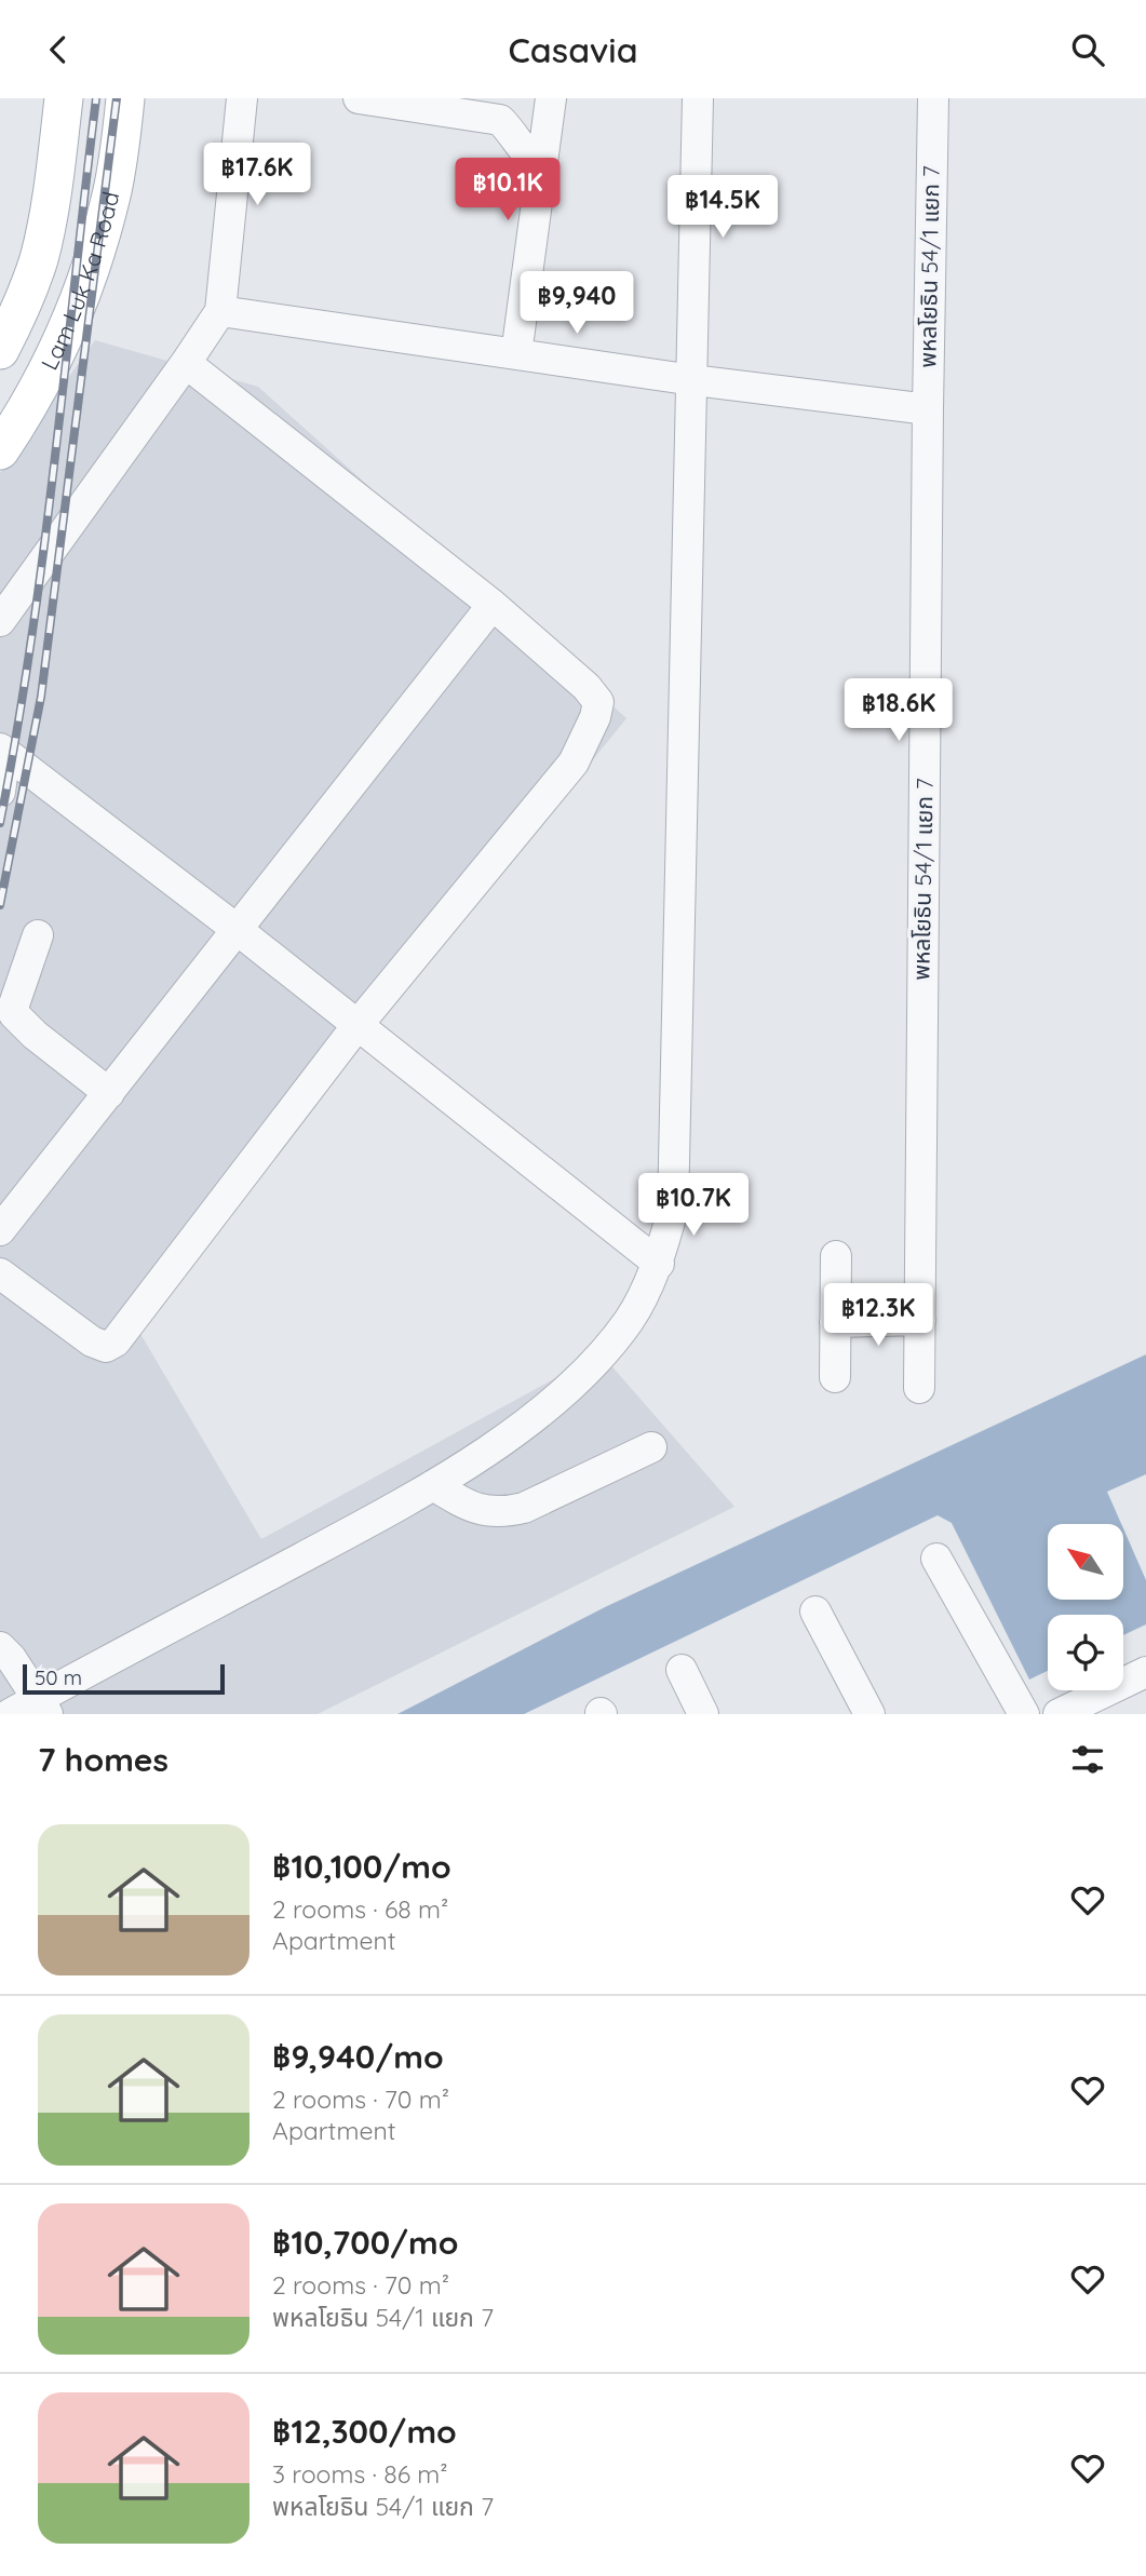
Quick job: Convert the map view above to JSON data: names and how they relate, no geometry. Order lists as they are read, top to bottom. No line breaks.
{"streets":{"main road":["Lam Luk Ka Road"],"street":["พหลโยธิน 54/1 แยก 7"]},"scale_bar":"50 m","north":"top left","page":{"header":"Casavia","price":["฿17.6K","฿10.1K","฿14.5K","฿9,940","฿18.6K","฿10.7K","฿12.3K"],"scale":"50 m","heading":"7 homes","list":[{"name":"฿10,100/mo","note":"2 rooms · 68 m² · Apartment"},{"name":"฿9,940/mo","note":"2 rooms · 70 m² · Apartment"},{"name":"฿10,700/mo","note":"2 rooms · 70 m² · พหลโยธิน 54/1 แยก 7"},{"name":"฿12,300/mo","note":"3 rooms · 86 m² · พหลโยธิน 54/1 แยก 7"}]}}
